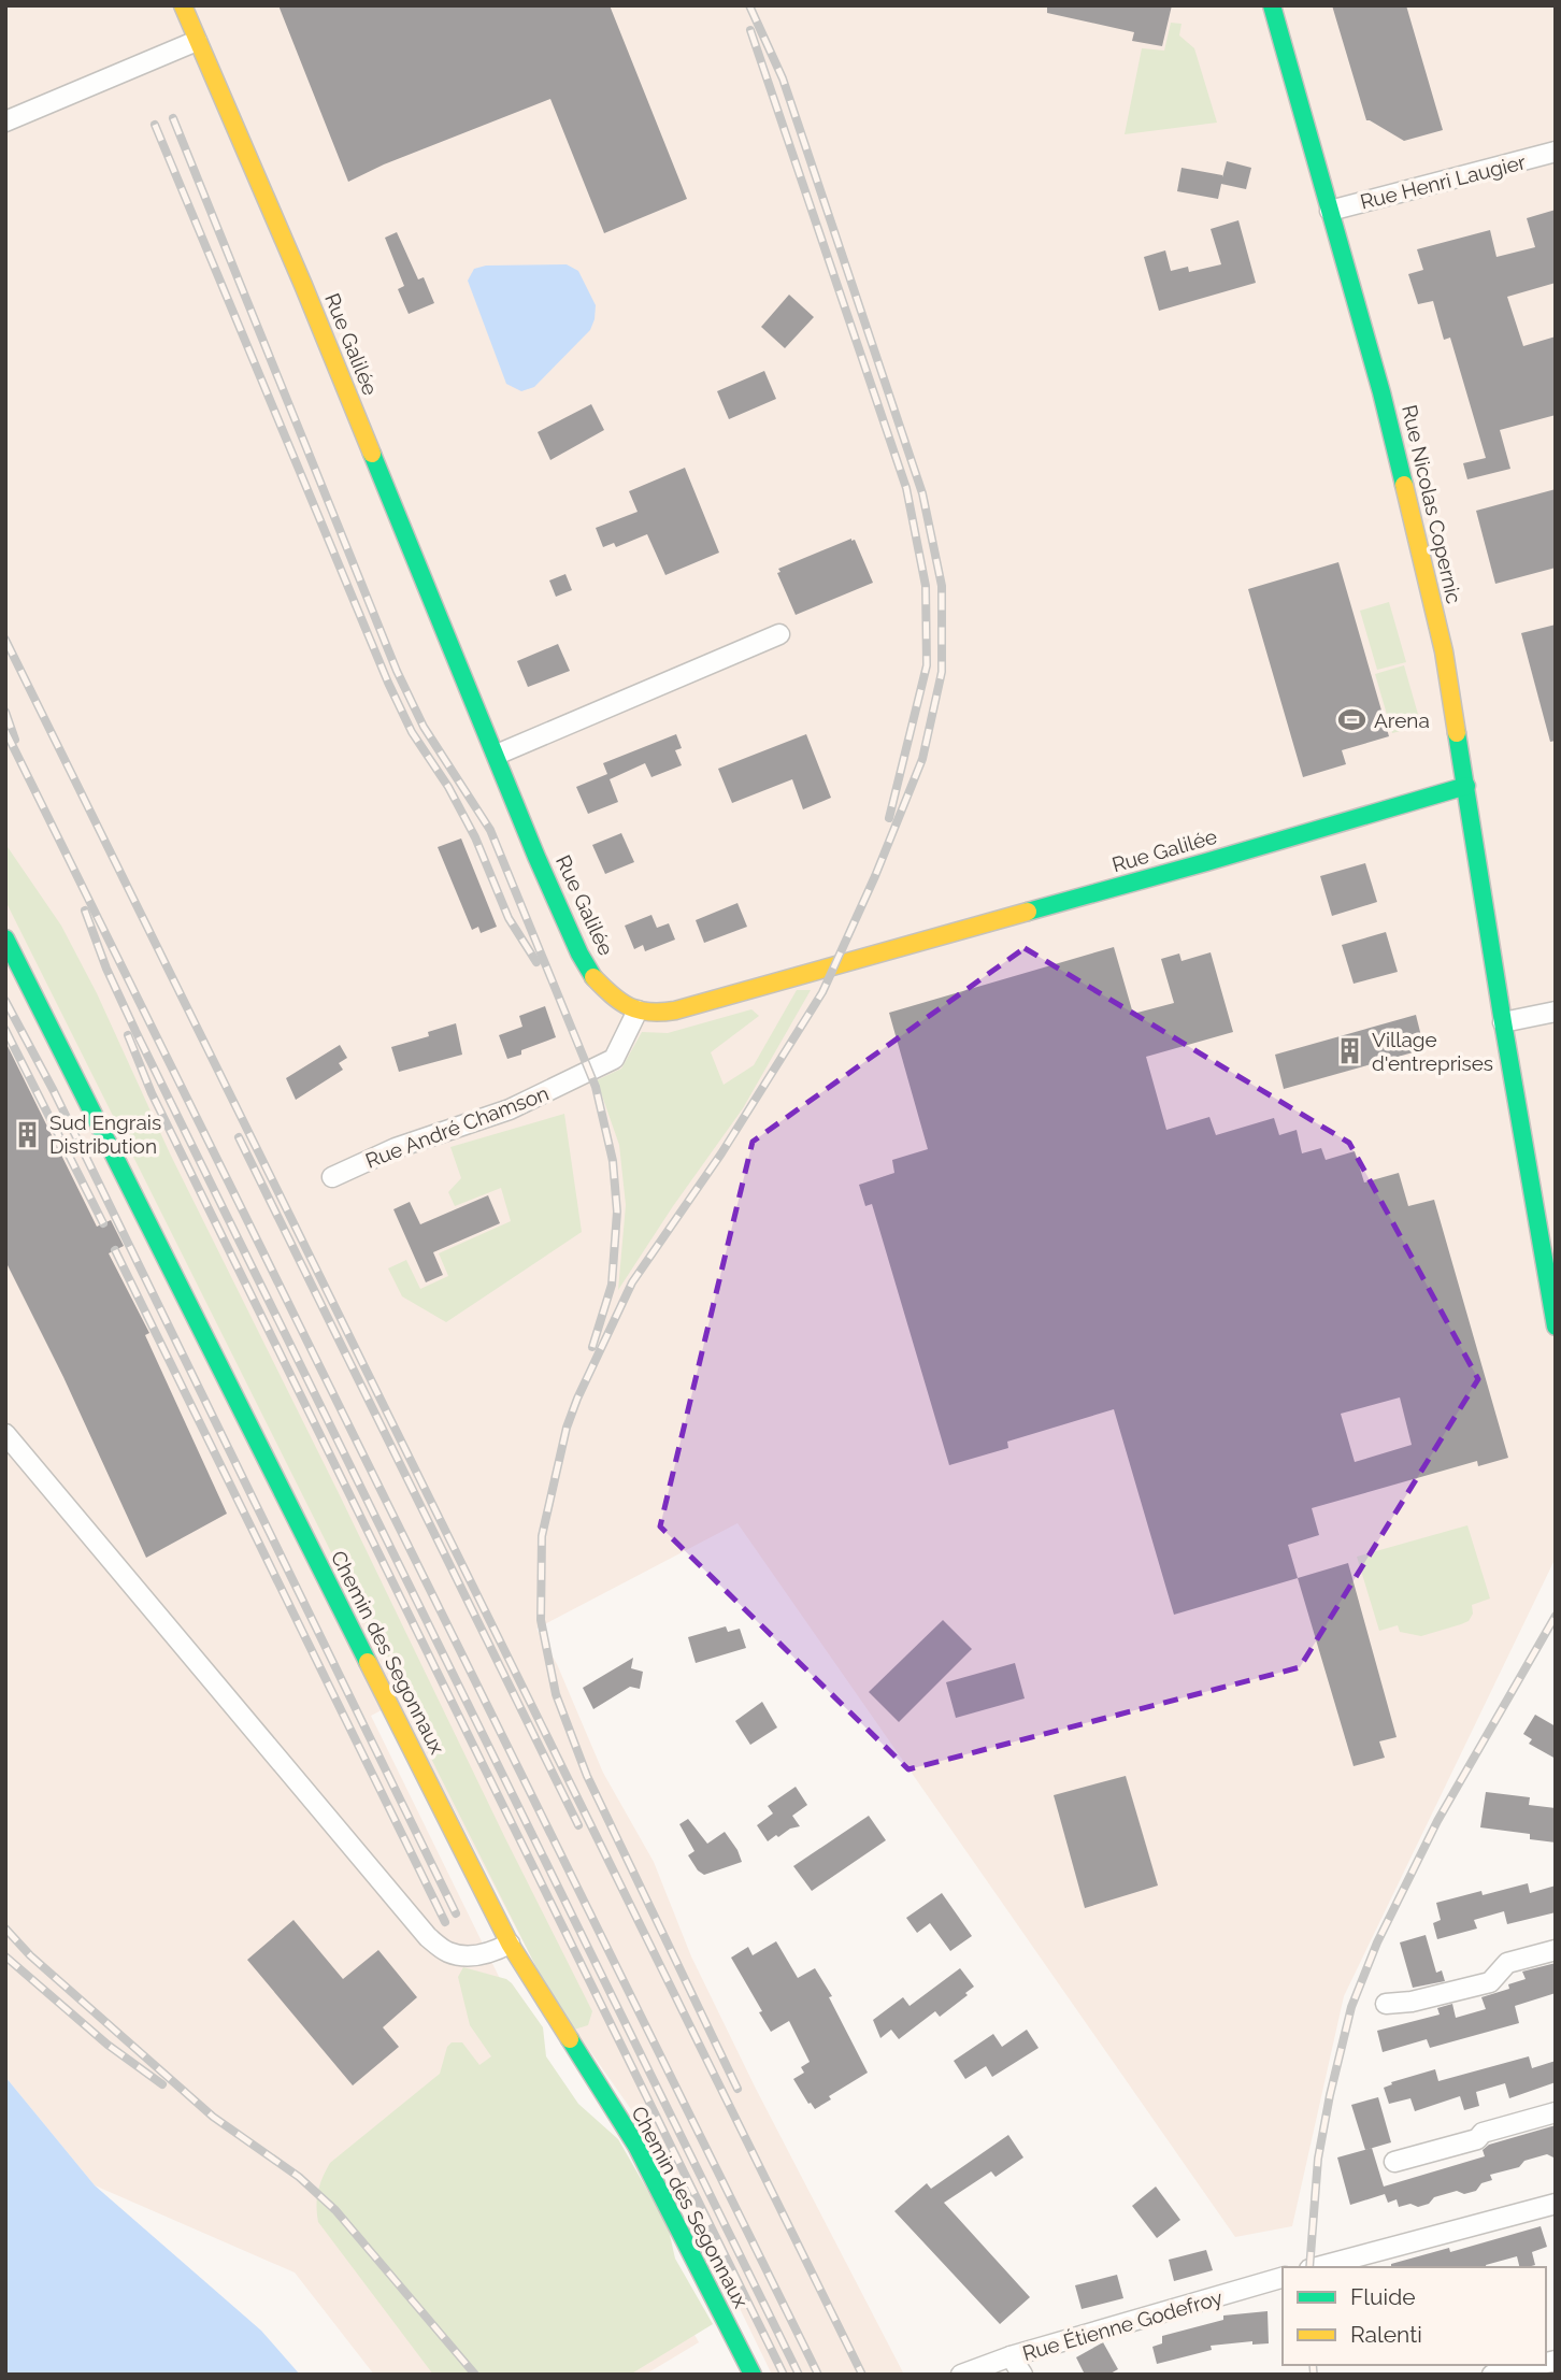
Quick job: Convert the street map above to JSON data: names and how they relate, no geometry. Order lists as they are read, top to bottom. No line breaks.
{"streets":{"street":["Rue Henri Laugier","Rue Galilée","Rue Nicolas Copernic","Rue André Chamson","Chemin des Segonnaux","Rue Étienne Godefroy"]},"crossings":[["Rue Henri Laugier","Rue Nicolas Copernic"],["Rue Galilée","Rue Nicolas Copernic"],["Rue Galilée","Rue André Chamson"]],"places":{"sports":["Arena"],"building":["Village d'entreprises","Sud Engrais Distribution"]},"legend":["Fluide","Ralenti"]}
